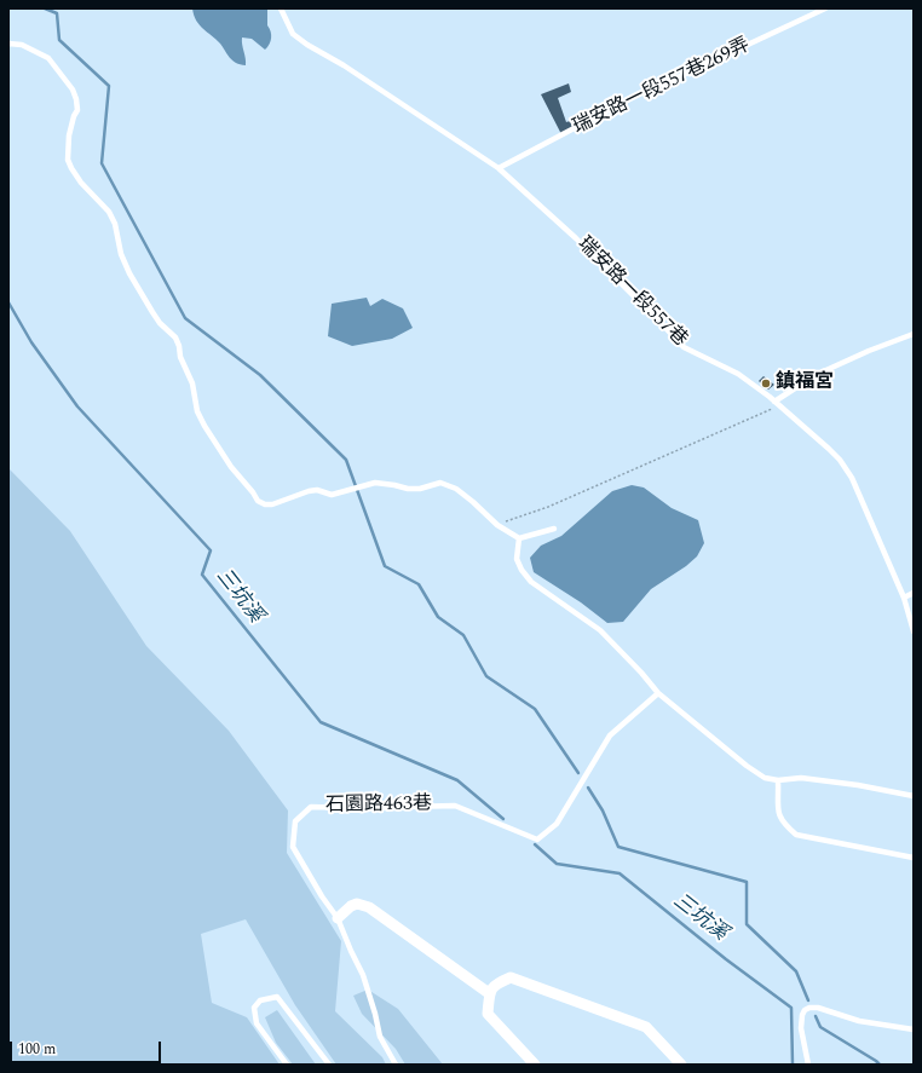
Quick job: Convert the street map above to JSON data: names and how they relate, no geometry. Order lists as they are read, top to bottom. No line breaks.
{"streets":{"lane":["瑞安路一段557巷269弄","瑞安路一段557巷","石園路463巷"]},"crossings":[["瑞安路一段557巷269弄","瑞安路一段557巷"]],"water":["三坑溪"],"places":["鎮福宮"],"scale_bar":"100 m"}
